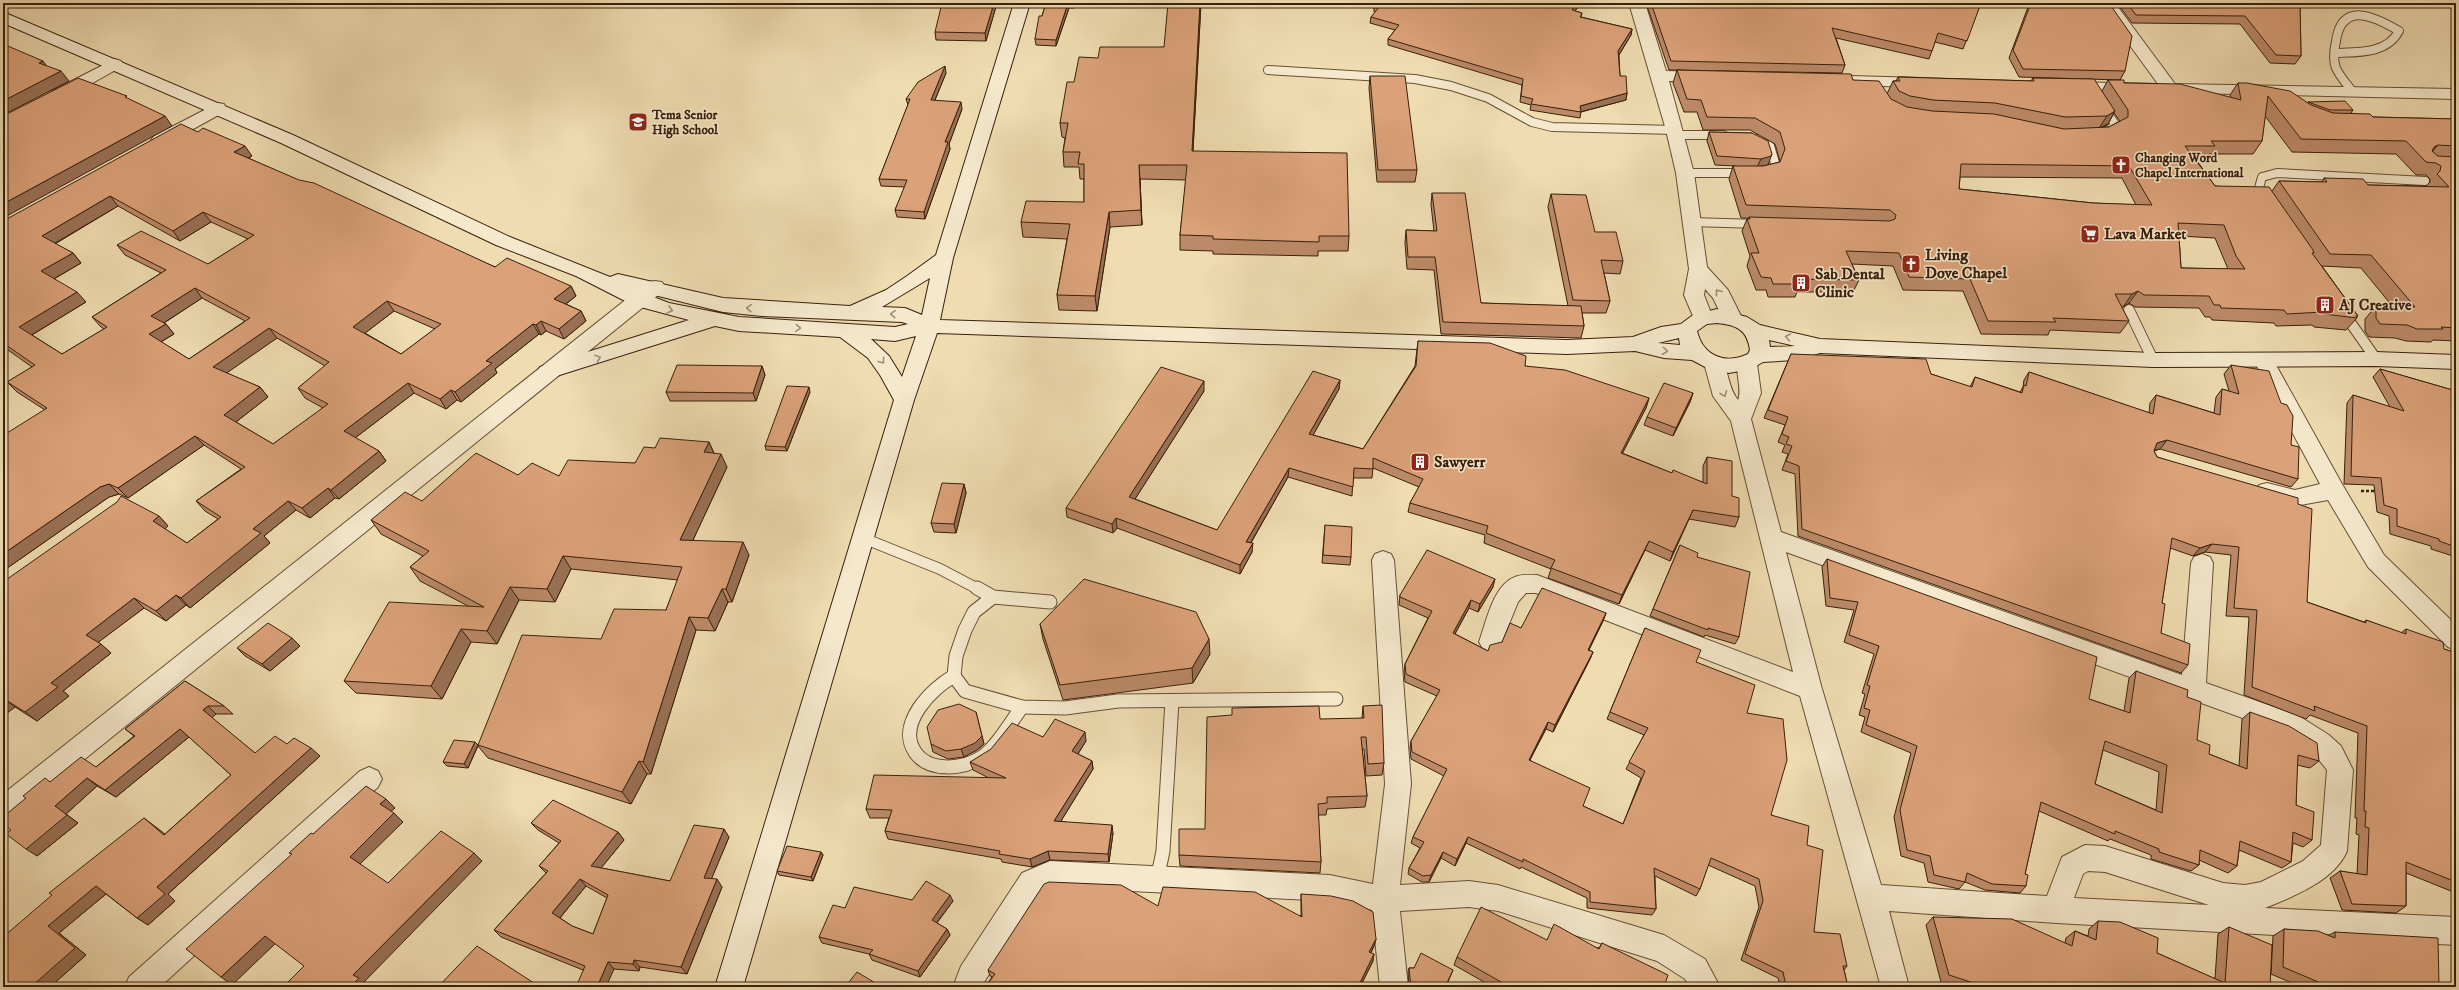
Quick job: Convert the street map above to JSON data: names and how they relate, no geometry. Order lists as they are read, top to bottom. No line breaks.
{"places":{"school or university":["Tema Senior High School"],"church":["Changing Word Chapel International","Living Dove Chapel"],"supermarket":["Lava Market"],"building":["Sab Dental Clinic","AJ Creative","Sawyerr"]}}
